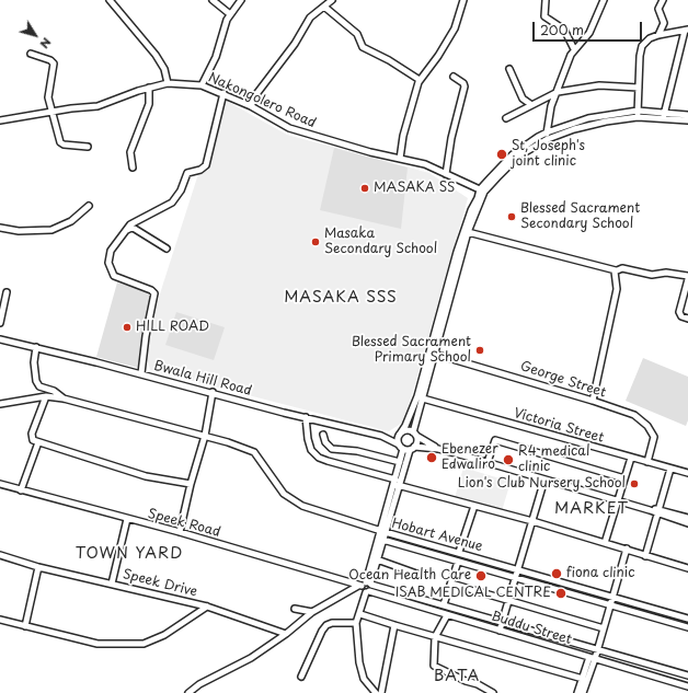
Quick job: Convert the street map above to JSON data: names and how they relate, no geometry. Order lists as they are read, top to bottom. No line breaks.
{"streets":{"street":["Nakongolero Road","Bwala Hill Road","George Street","Victoria Street","Speek Road","Hobart Avenue","Speek Drive","Buddu Street"]},"crossings":[["George Street","Victoria Street"]],"districts":["MASAKA SSS","MARKET","TOWN YARD","BATA"],"places":["St, Joseph's joint clinic","MASAKA SS","Blessed Sacrament Secondary School","Masaka Secondary School","HILL ROAD","Blessed Sacrament Primary School","Ebenezer Edwaliro","R4 medical clinic","Lion's Club Nursery School","fiona clinic","Ocean Health Care","ISAB MEDICAL CENTRE"],"scale_bar":"200 m","north":"bottom right"}
